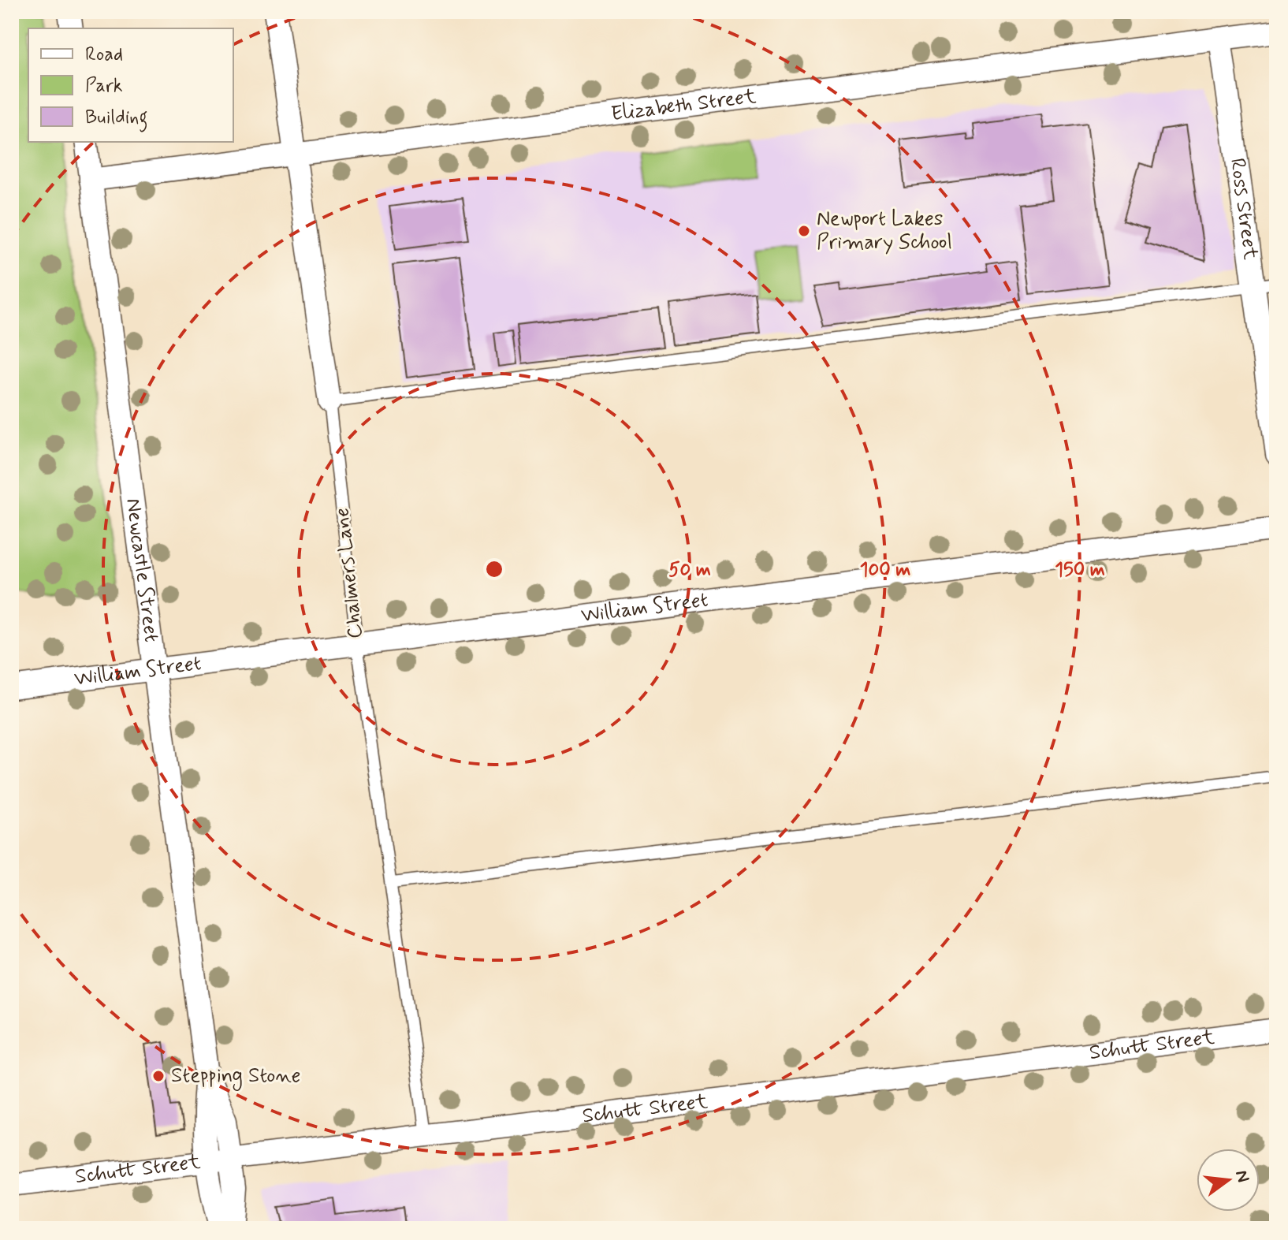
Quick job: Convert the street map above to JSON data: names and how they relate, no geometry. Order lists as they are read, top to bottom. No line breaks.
{"streets":{"street":["Elizabeth Street","Ross Street","Newcastle Street","Chalmers Lane","William Street","Schutt Street"]},"crossings":[["Elizabeth Street","Ross Street"],["Elizabeth Street","Newcastle Street"],["Elizabeth Street","Chalmers Lane"],["Newcastle Street","William Street"],["Newcastle Street","Schutt Street"],["Chalmers Lane","William Street"],["Chalmers Lane","Schutt Street"]],"places":["Newport Lakes Primary School","Stepping Stone"],"legend":["Road","Park","Building"],"north":"right","rings":["50 m","100 m","150 m"]}
